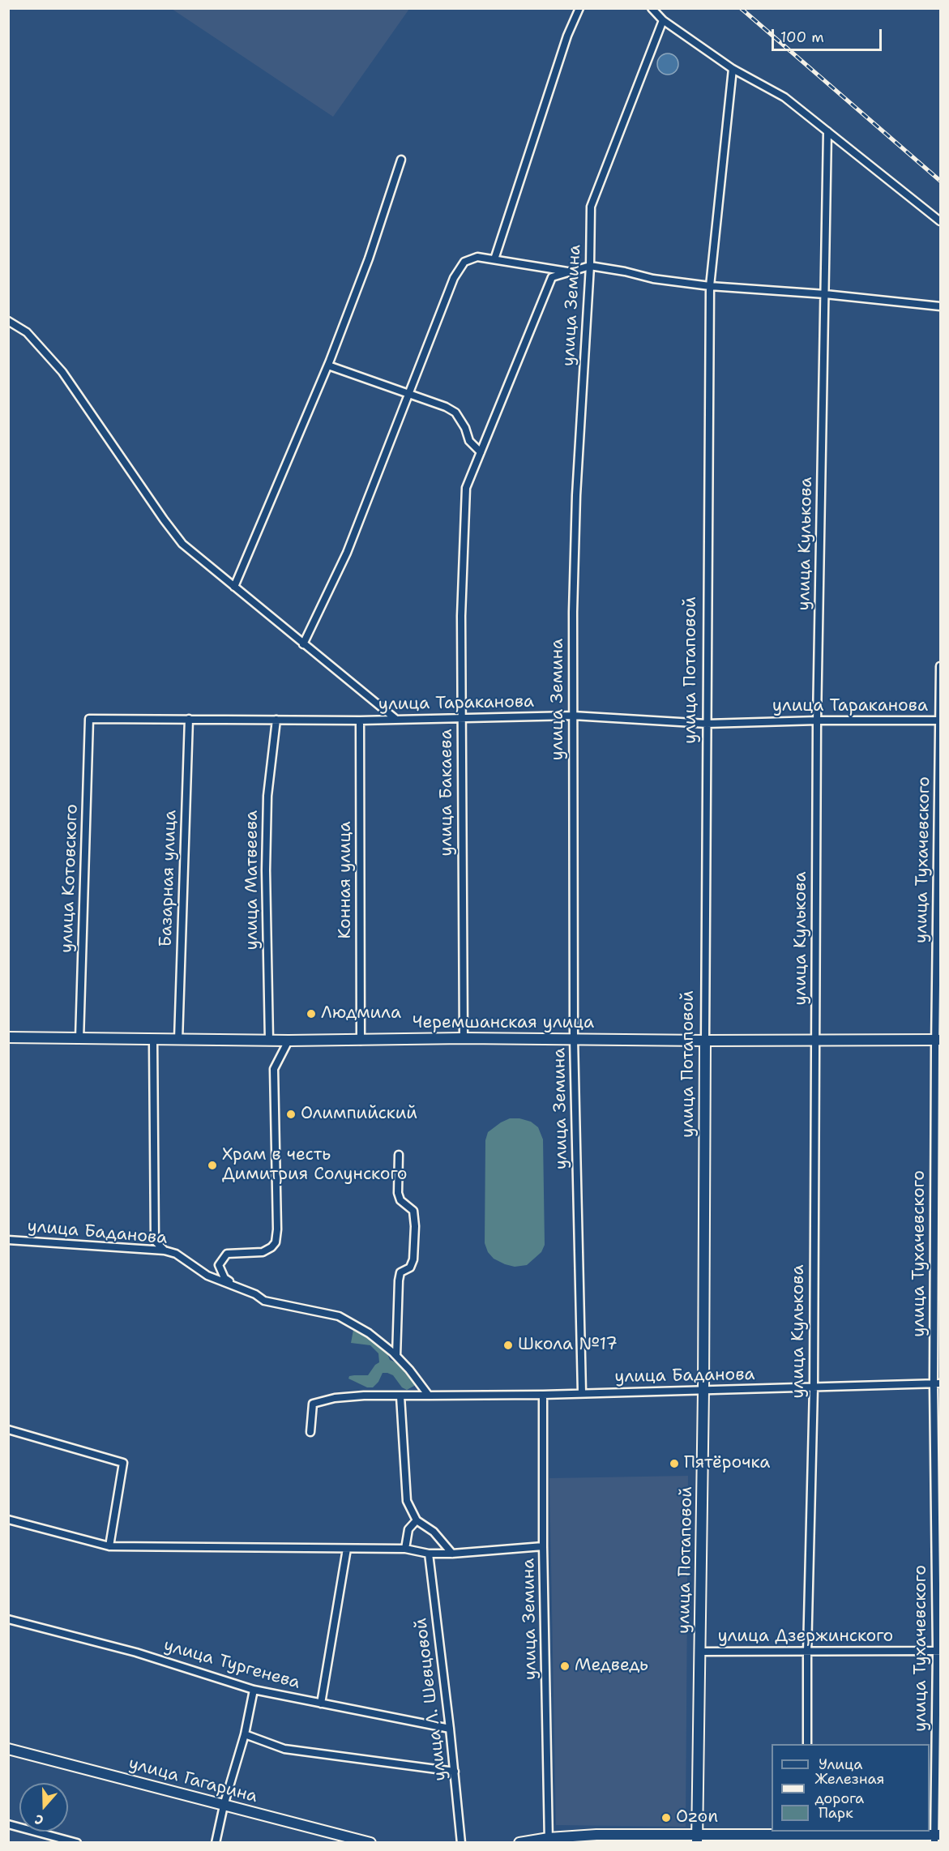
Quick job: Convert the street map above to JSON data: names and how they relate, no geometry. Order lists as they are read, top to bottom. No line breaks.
{"streets":{"main road":["улица Потаповой","Черемшанская улица","улица Гагарина"],"street":["улица Земина","улица Кулькова","улица Тараканова","улица Бакаева","улица Тухачевского","улица Котовского","Базарная улица","улица Матвеева","Конная улица","улица Баданова","улица Дзержинского","улица Тургенева","улица Л. Шевцовой"]},"crossings":[["улица Земина","улица Тараканова"],["улица Земина","Черемшанская улица"],["улица Земина","улица Баданова"],["улица Кулькова","улица Тараканова"],["улица Кулькова","Черемшанская улица"],["улица Кулькова","улица Баданова"],["улица Кулькова","улица Дзержинского"],["улица Потаповой","улица Тараканова"],["улица Потаповой","Черемшанская улица"],["улица Потаповой","улица Баданова"],["улица Потаповой","улица Дзержинского"],["улица Тараканова","улица Бакаева"],["улица Тараканова","улица Тухачевского"],["улица Тараканова","улица Котовского"],["улица Тараканова","Базарная улица"],["улица Тараканова","улица Матвеева"],["улица Тараканова","Конная улица"],["улица Бакаева","Черемшанская улица"],["улица Тухачевского","Черемшанская улица"],["улица Тухачевского","улица Баданова"],["улица Тухачевского","улица Дзержинского"],["улица Котовского","Черемшанская улица"],["Базарная улица","Черемшанская улица"],["улица Матвеева","Черемшанская улица"],["Конная улица","Черемшанская улица"],["улица Тургенева","улица Л. Шевцовой"]],"places":["Людмила","Олимпийский","Храм в честь Димитрия Солунского","Школа №17","Пятёрочка","Медведь","Ozon"],"legend":["Улица","Железная дорога","Парк"],"scale_bar":"100 m","north":"bottom"}
